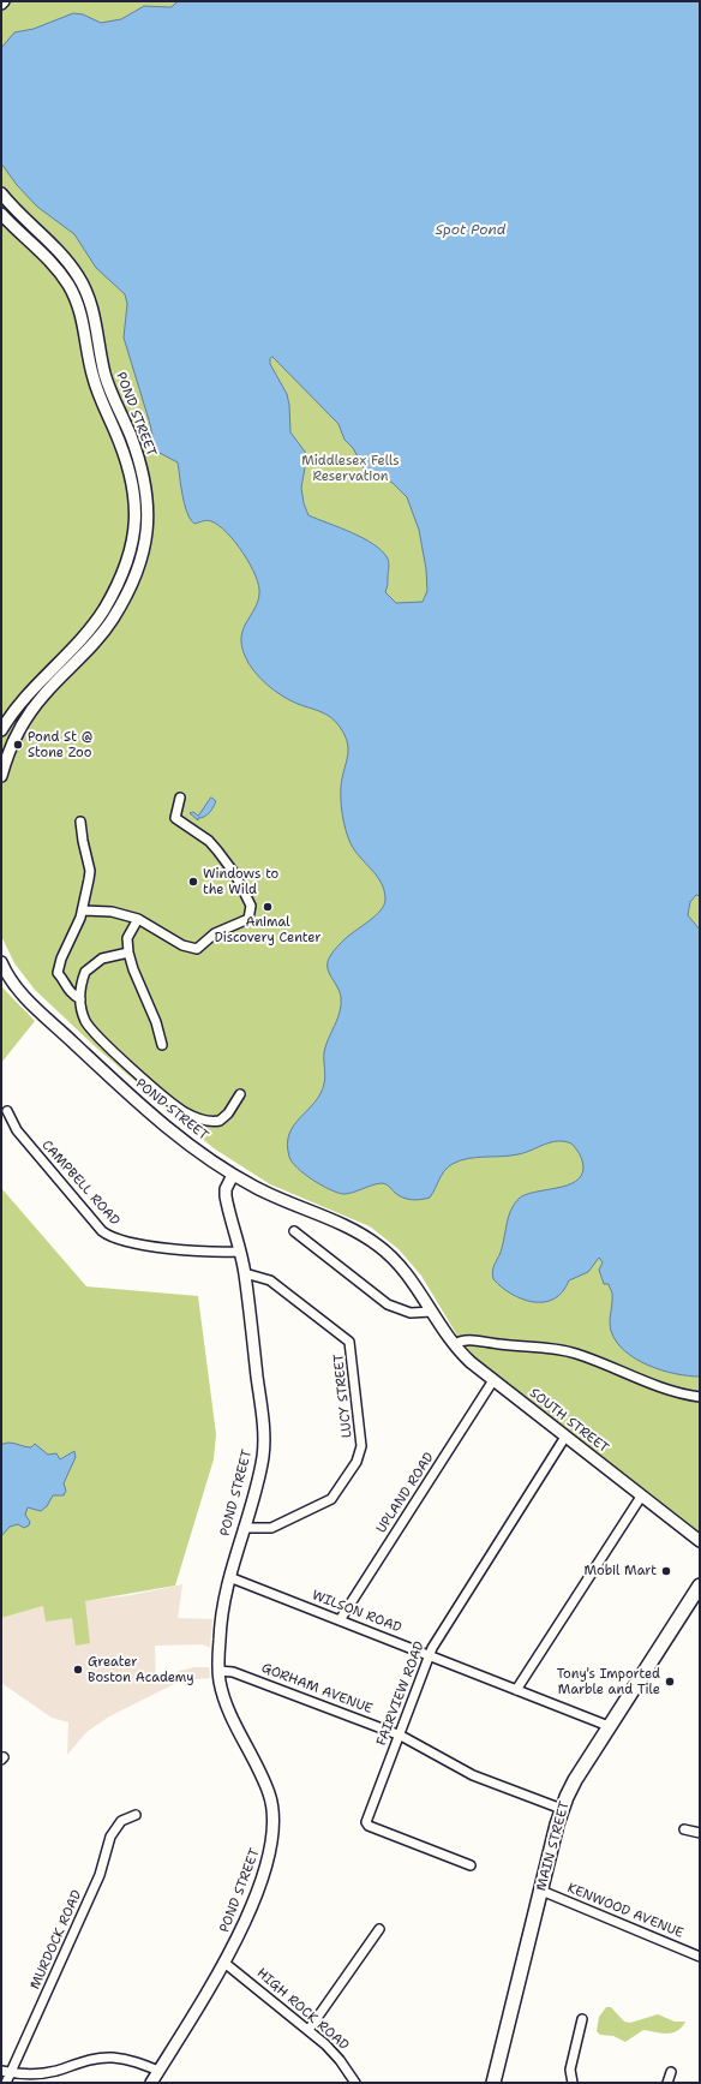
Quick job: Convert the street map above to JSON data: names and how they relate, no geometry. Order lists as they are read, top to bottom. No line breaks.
{"streets":{"main road":["POND STREET","SOUTH STREET","MAIN STREET"],"street":["CAMPBELL ROAD","LUCY STREET","UPLAND ROAD","WILSON ROAD","GORHAM AVENUE","FAIRVIEW ROAD","KENWOOD AVENUE","MURDOCK ROAD","HIGH ROCK ROAD"]},"crossings":[["POND STREET","CAMPBELL ROAD"],["POND STREET","LUCY STREET"],["POND STREET","SOUTH STREET"],["POND STREET","WILSON ROAD"],["POND STREET","GORHAM AVENUE"],["POND STREET","HIGH ROCK ROAD"],["SOUTH STREET","UPLAND ROAD"],["SOUTH STREET","FAIRVIEW ROAD"],["UPLAND ROAD","WILSON ROAD"],["WILSON ROAD","FAIRVIEW ROAD"],["WILSON ROAD","MAIN STREET"],["GORHAM AVENUE","FAIRVIEW ROAD"],["GORHAM AVENUE","MAIN STREET"],["MAIN STREET","KENWOOD AVENUE"]],"water":["Spot Pond"],"parks":["Middlesex Fells Reservation"],"places":["Pond St @ Stone Zoo","Windows to the Wild","Animal Discovery Center","Mobil Mart","Greater Boston Academy","Tony's Imported Marble and Tile"]}
